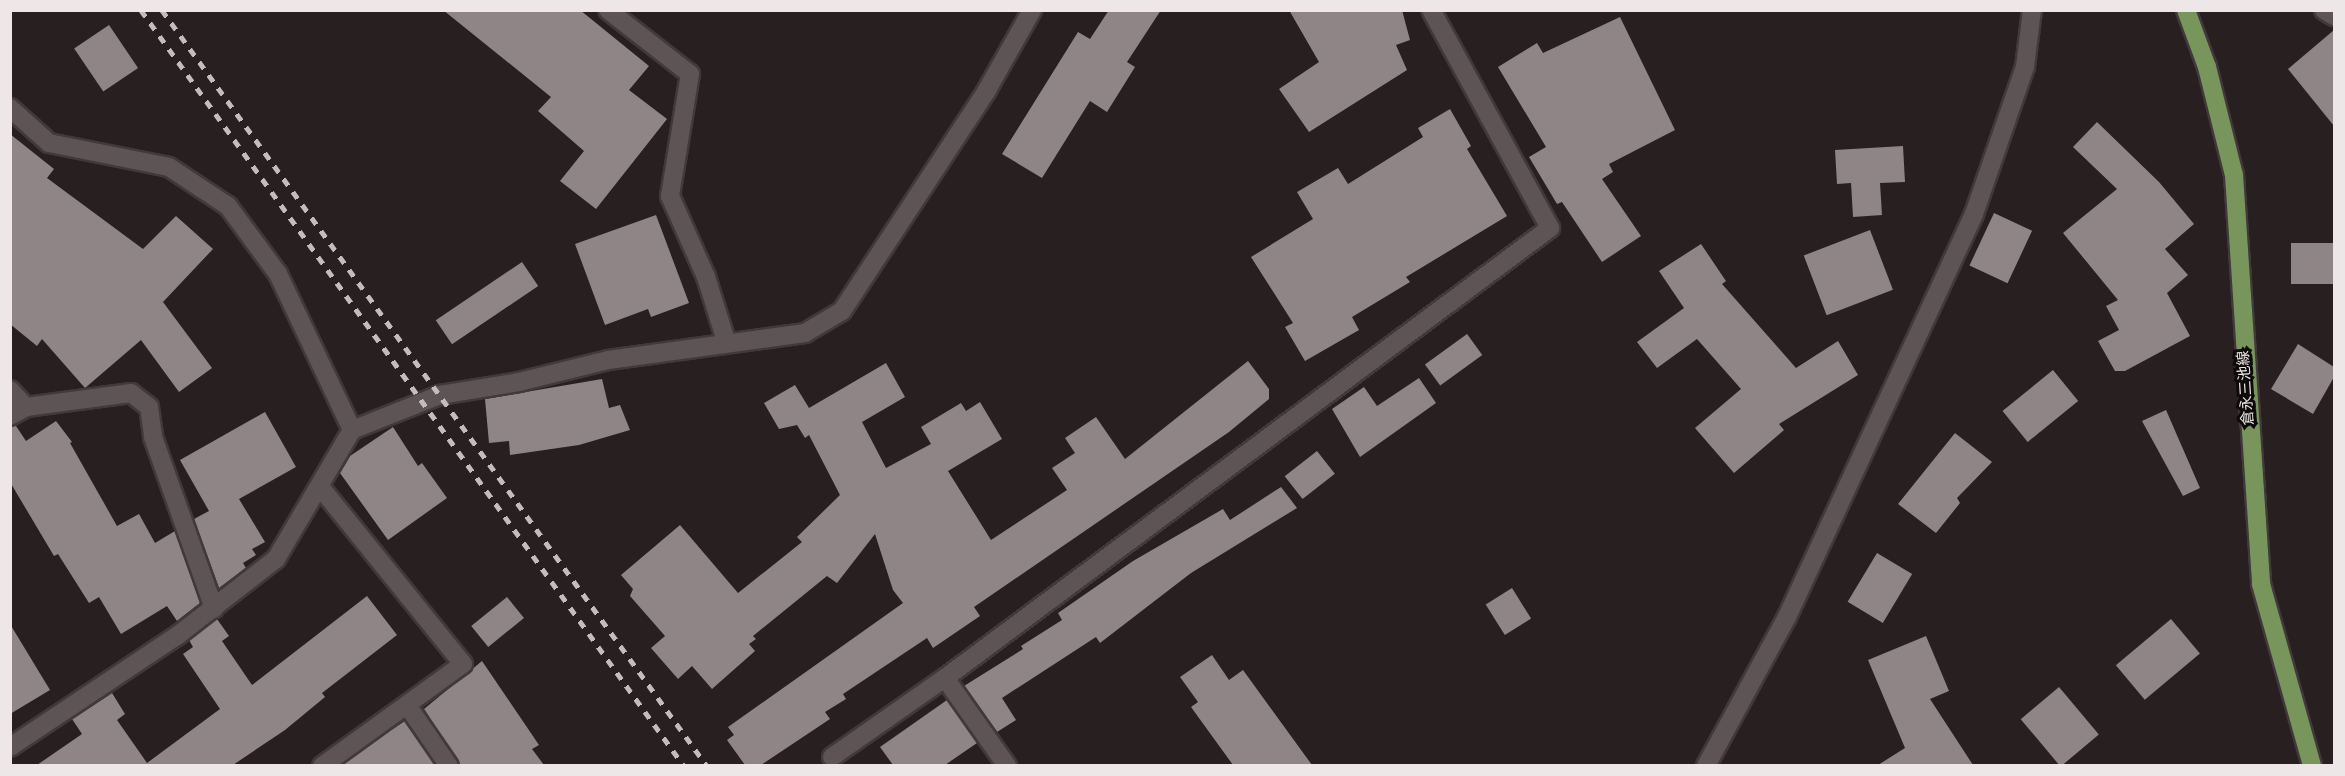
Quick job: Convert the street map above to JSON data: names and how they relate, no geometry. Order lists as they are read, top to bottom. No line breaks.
{"streets":{"main road":["倉永三池線"]}}
